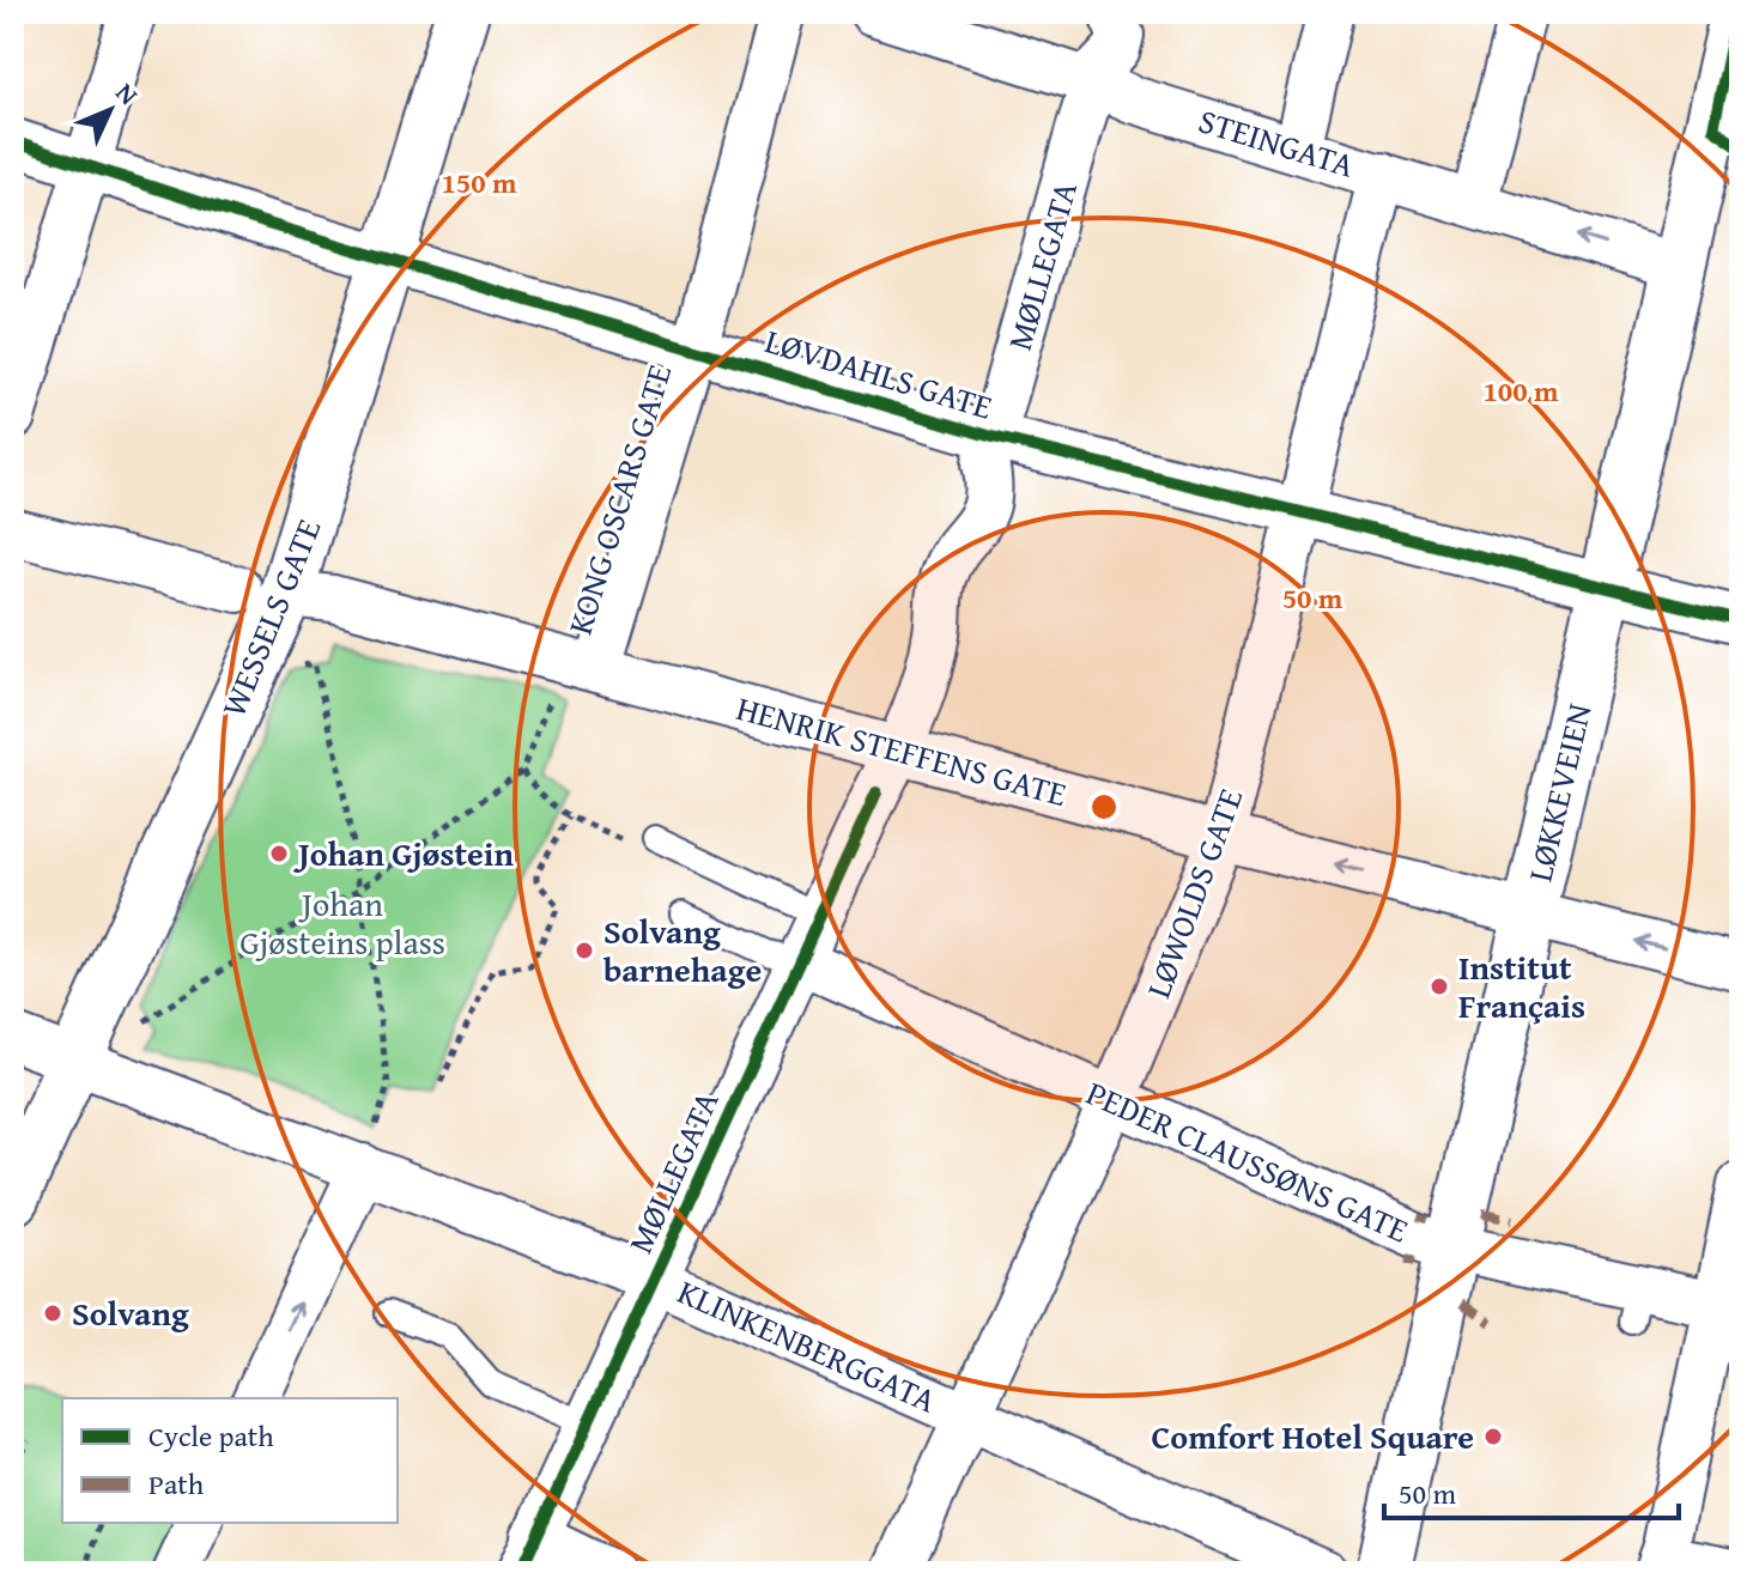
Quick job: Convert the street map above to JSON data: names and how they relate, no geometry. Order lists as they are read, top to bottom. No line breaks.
{"streets":{"main road":["WESSELS GATE","LØKKEVEIEN"],"street":["STEINGATA","MØLLEGATA","LØVDAHLS GATE","KONG OSCARS GATE","HENRIK STEFFENS GATE","LØWOLDS GATE","PEDER CLAUSSØNS GATE","KLINKENBERGGATA"]},"crossings":[["STEINGATA","MØLLEGATA"],["STEINGATA","LØKKEVEIEN"],["STEINGATA","LØWOLDS GATE"],["MØLLEGATA","LØVDAHLS GATE"],["MØLLEGATA","HENRIK STEFFENS GATE"],["MØLLEGATA","PEDER CLAUSSØNS GATE"],["MØLLEGATA","KLINKENBERGGATA"],["LØVDAHLS GATE","KONG OSCARS GATE"],["LØVDAHLS GATE","WESSELS GATE"],["LØVDAHLS GATE","LØKKEVEIEN"],["LØVDAHLS GATE","LØWOLDS GATE"],["KONG OSCARS GATE","HENRIK STEFFENS GATE"],["WESSELS GATE","HENRIK STEFFENS GATE"],["WESSELS GATE","KLINKENBERGGATA"],["HENRIK STEFFENS GATE","LØKKEVEIEN"],["HENRIK STEFFENS GATE","LØWOLDS GATE"],["LØKKEVEIEN","PEDER CLAUSSØNS GATE"],["LØWOLDS GATE","PEDER CLAUSSØNS GATE"],["LØWOLDS GATE","KLINKENBERGGATA"]],"parks":["Johan Gjøsteins plass"],"places":["Johan Gjøstein","Solvang barnehage","Institut Français","Solvang","Comfort Hotel Square"],"legend":["Cycle path","Path"],"scale_bar":"50 m","north":"top right","rings":["150 m","100 m","50 m"]}
